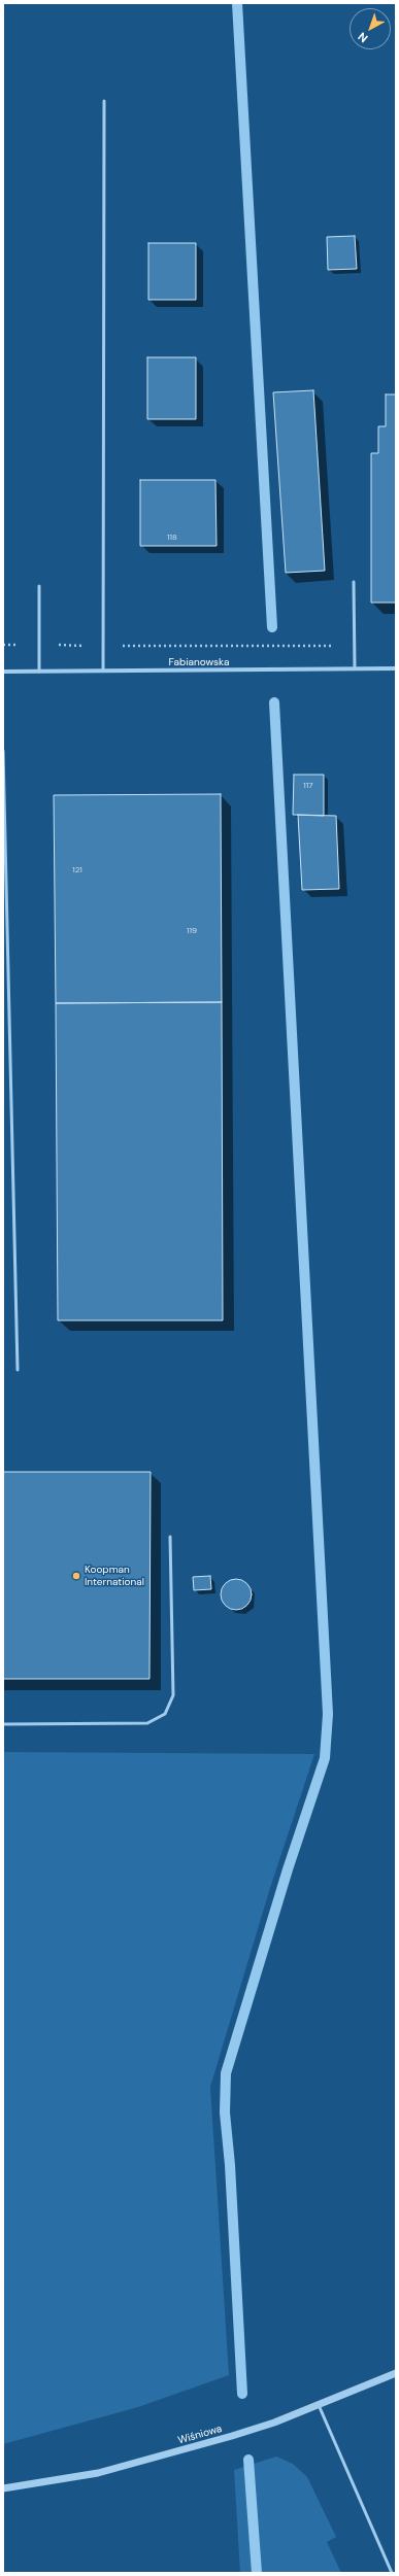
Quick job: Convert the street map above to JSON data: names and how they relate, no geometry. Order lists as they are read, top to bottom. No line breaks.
{"streets":{"street":["Fabianowska","Wiśniowa"]},"places":["Koopman International"],"house_numbers":["118","117","121","119"],"north":"bottom left"}
